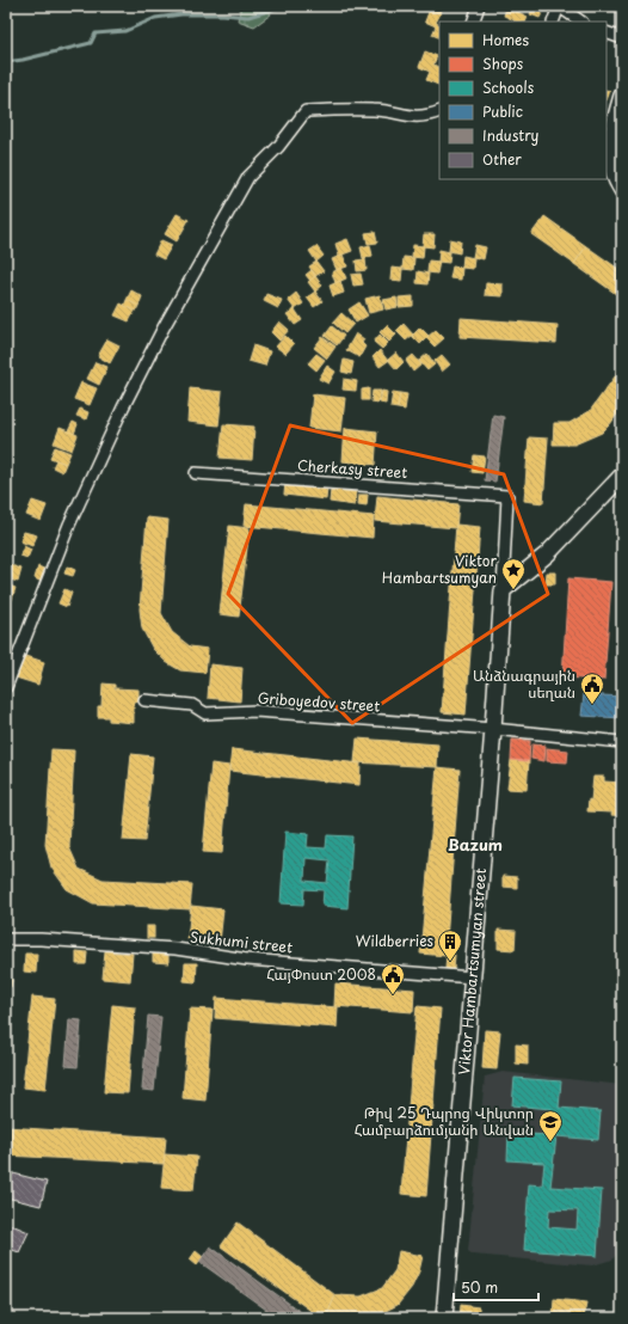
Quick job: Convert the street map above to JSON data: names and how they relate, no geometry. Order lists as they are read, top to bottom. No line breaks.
{"streets":{"street":["Cherkasy street","Griboyedov street","Sukhumi street","Viktor Hambartsumyan street"]},"crossings":[["Cherkasy street","Viktor Hambartsumyan street"],["Griboyedov street","Viktor Hambartsumyan street"],["Sukhumi street","Viktor Hambartsumyan street"]],"districts":["Bazum"],"places":{"place":["Viktor Hambartsumyan"],"public building":["Անձնագրային սեղան","ՀայՓոստ 2008"],"building":["Wildberries"],"school or university":["Թիվ 25 Դպրոց Վիկտոր Համբարձումյանի Անվան"]},"legend":["Homes","Shops","Schools","Public","Industry","Other"],"scale_bar":"50 m"}
